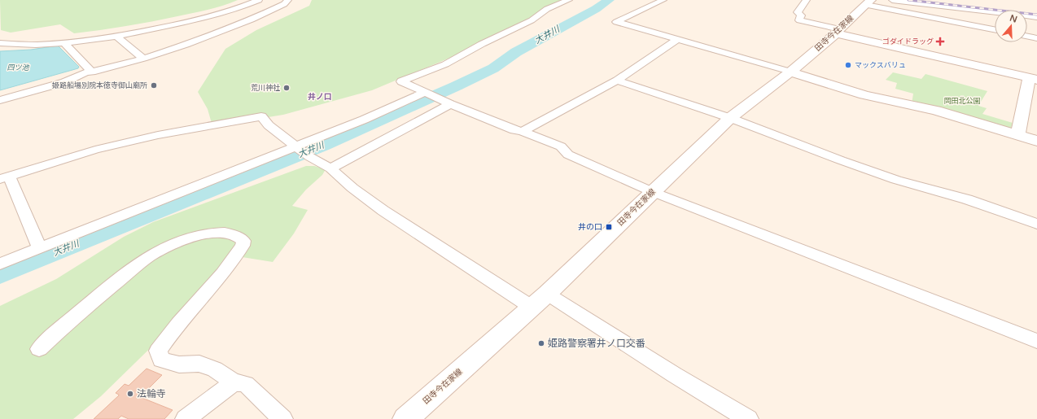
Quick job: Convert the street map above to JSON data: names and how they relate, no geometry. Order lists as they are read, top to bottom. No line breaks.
{"streets":{"main road":["田寺今在家線"]},"districts":["井ノ口"],"water":["大井川","四ツ池"],"parks":["岡田北公園"],"places":{"health":["ゴダイドラッグ"],"other":["マックスバリュ","姫路船場別院本徳寺御山廟所","荒川神社","姫路警察署井ノ口交番","法輪寺"],"transit":["井の口"]},"north":"top"}
